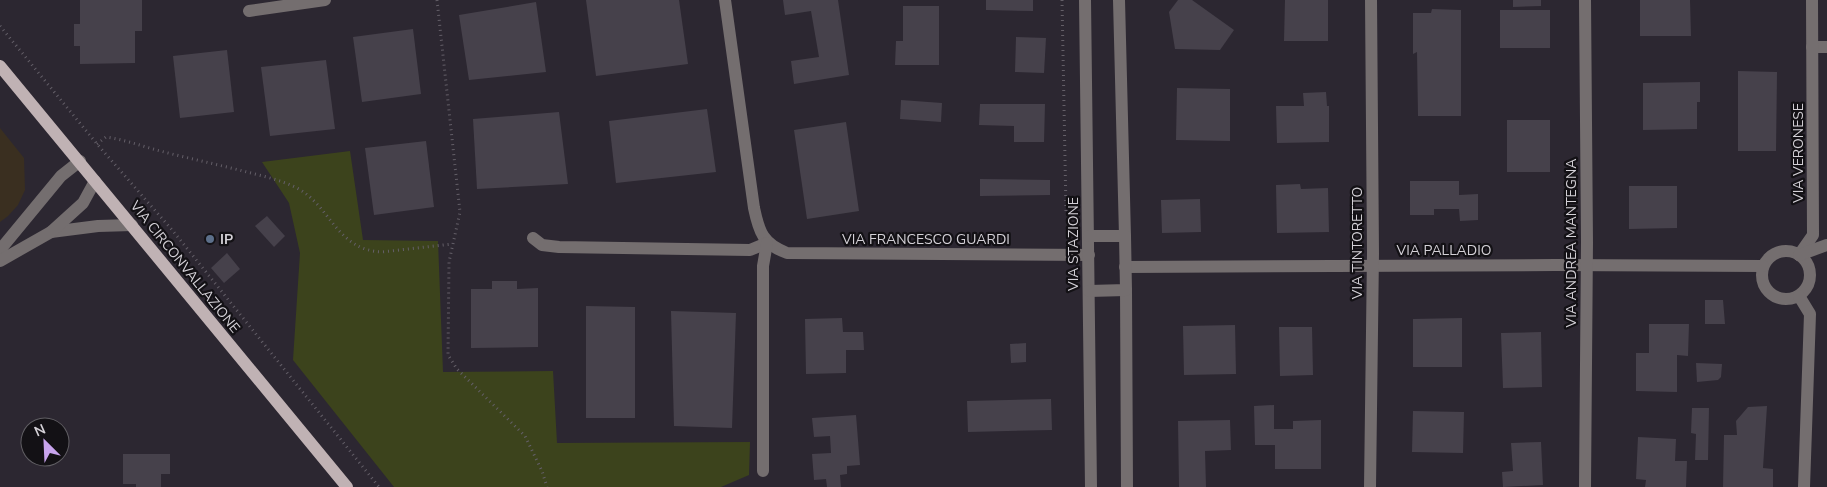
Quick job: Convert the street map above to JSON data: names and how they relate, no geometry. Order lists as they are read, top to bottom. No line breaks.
{"streets":{"main road":["VIA CIRCONVALLAZIONE"],"street":["VIA VERONESE","VIA FRANCESCO GUARDI","VIA TINTORETTO","VIA ANDREA MANTEGNA","VIA STAZIONE","VIA PALLADIO"]},"crossings":[["VIA VERONESE","VIA PALLADIO"],["VIA FRANCESCO GUARDI","VIA STAZIONE"],["VIA TINTORETTO","VIA PALLADIO"],["VIA ANDREA MANTEGNA","VIA PALLADIO"]],"places":["IP"],"north":"top left"}
